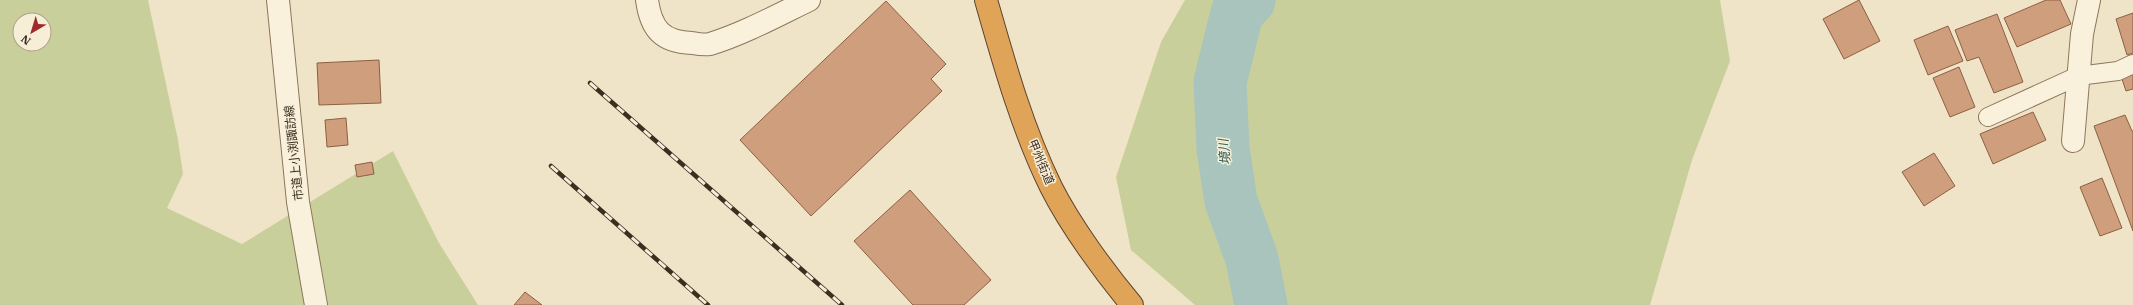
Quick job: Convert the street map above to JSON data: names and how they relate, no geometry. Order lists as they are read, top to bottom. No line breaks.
{"streets":{"highway":["甲州街道"],"street":["市道上小渕諏訪線"]},"water":["境川"],"north":"bottom left"}
